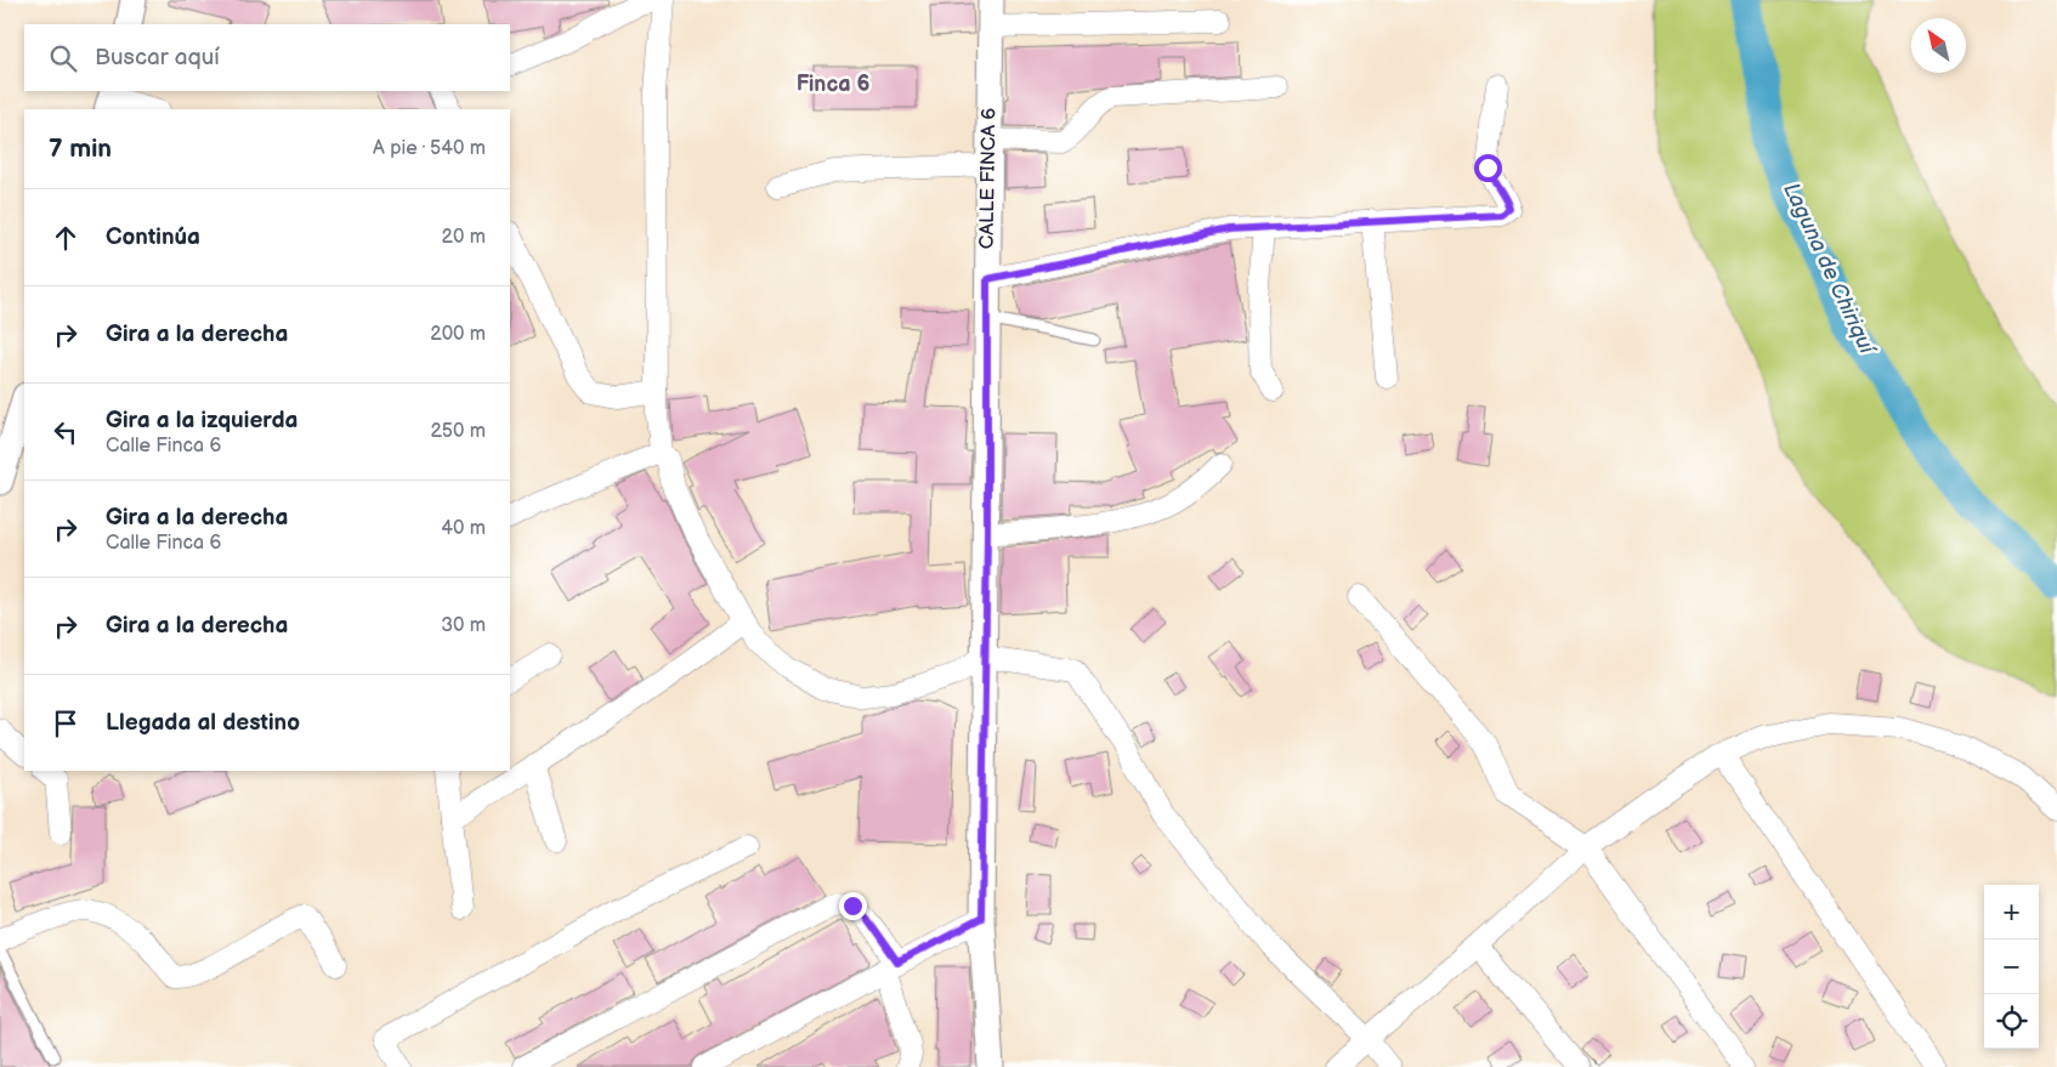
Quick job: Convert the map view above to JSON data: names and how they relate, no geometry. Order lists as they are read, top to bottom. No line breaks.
{"streets":{"street":["CALLE FINCA 6"]},"districts":["Finca 6"],"water":["Laguna de Chiriquí"],"north":"top left","page":{"search":"Buscar aquí","heading":["7 min","A pie · 540 m"],"list":[["Continúa","20 m"],["Gira a la derecha","200 m"],["Gira a la izquierda","Calle Finca 6","250 m"],["Gira a la derecha","Calle Finca 6","40 m"],["Gira a la derecha","30 m"],"Llegada al destino"],"map_buttons":["+","−"]}}
